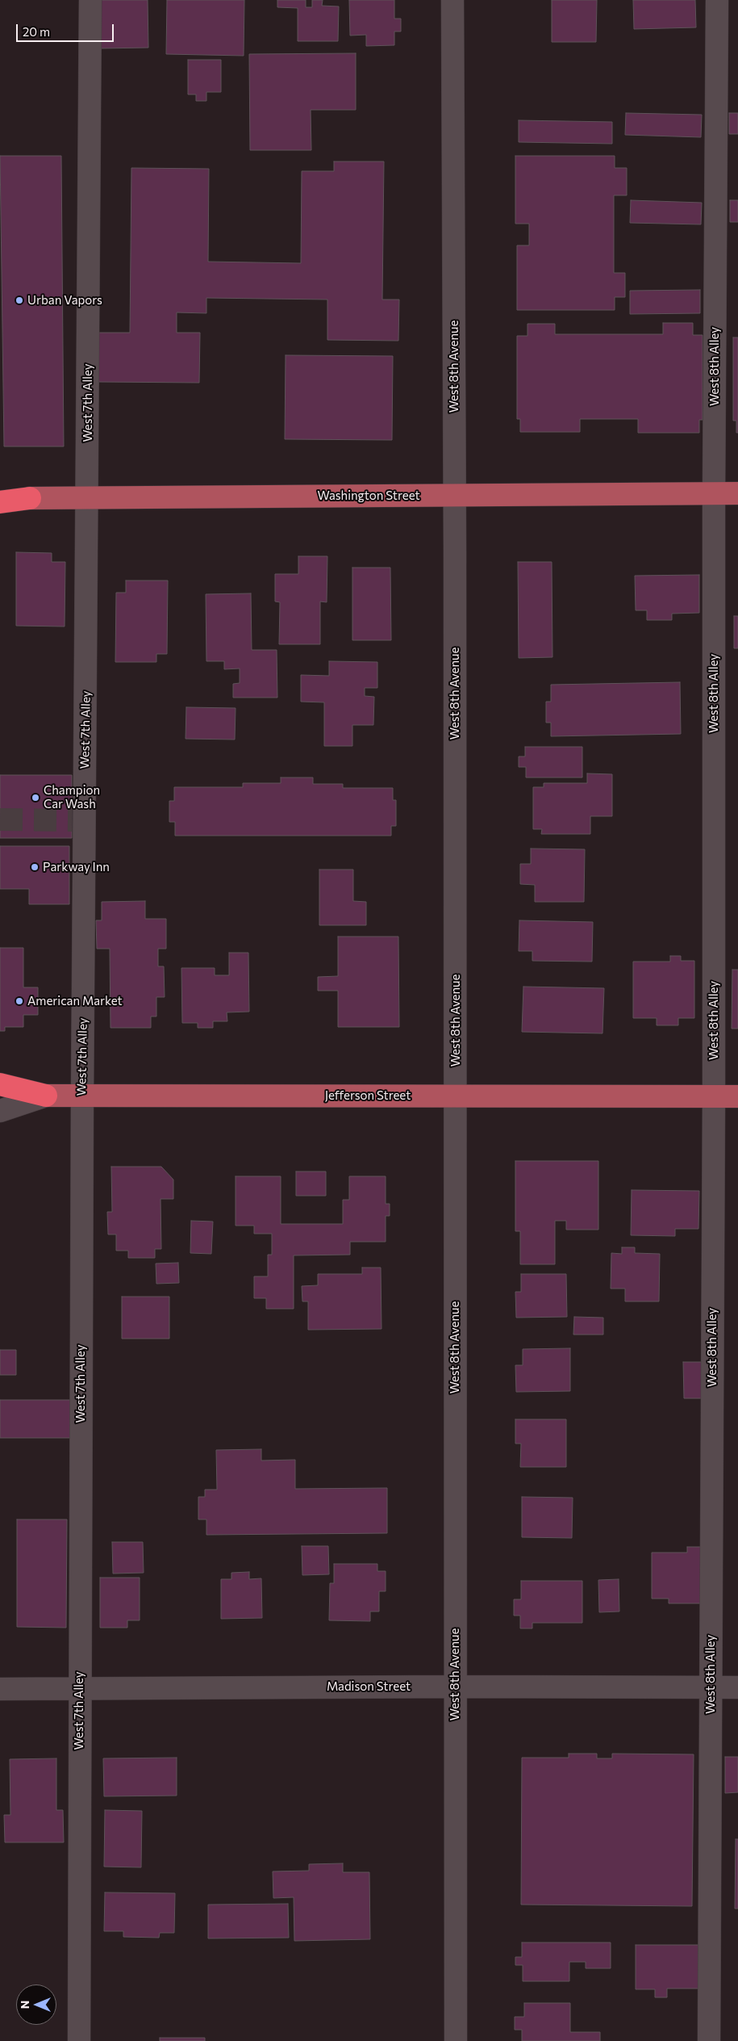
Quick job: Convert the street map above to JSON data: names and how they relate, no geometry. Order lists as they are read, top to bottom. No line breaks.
{"streets":{"main road":["Washington Street","Jefferson Street"],"street":["West 8th Avenue","West 8th Alley","West 7th Alley","Madison Street"]},"crossings":[["West 8th Avenue","Washington Street"],["West 8th Avenue","Jefferson Street"],["West 8th Avenue","Madison Street"],["West 8th Alley","Washington Street"],["West 8th Alley","Jefferson Street"],["West 8th Alley","Madison Street"],["West 7th Alley","Washington Street"],["West 7th Alley","Jefferson Street"],["West 7th Alley","Madison Street"]],"places":["Urban Vapors","Champion Car Wash","Parkway Inn","American Market"],"scale_bar":"20 m","north":"left"}
